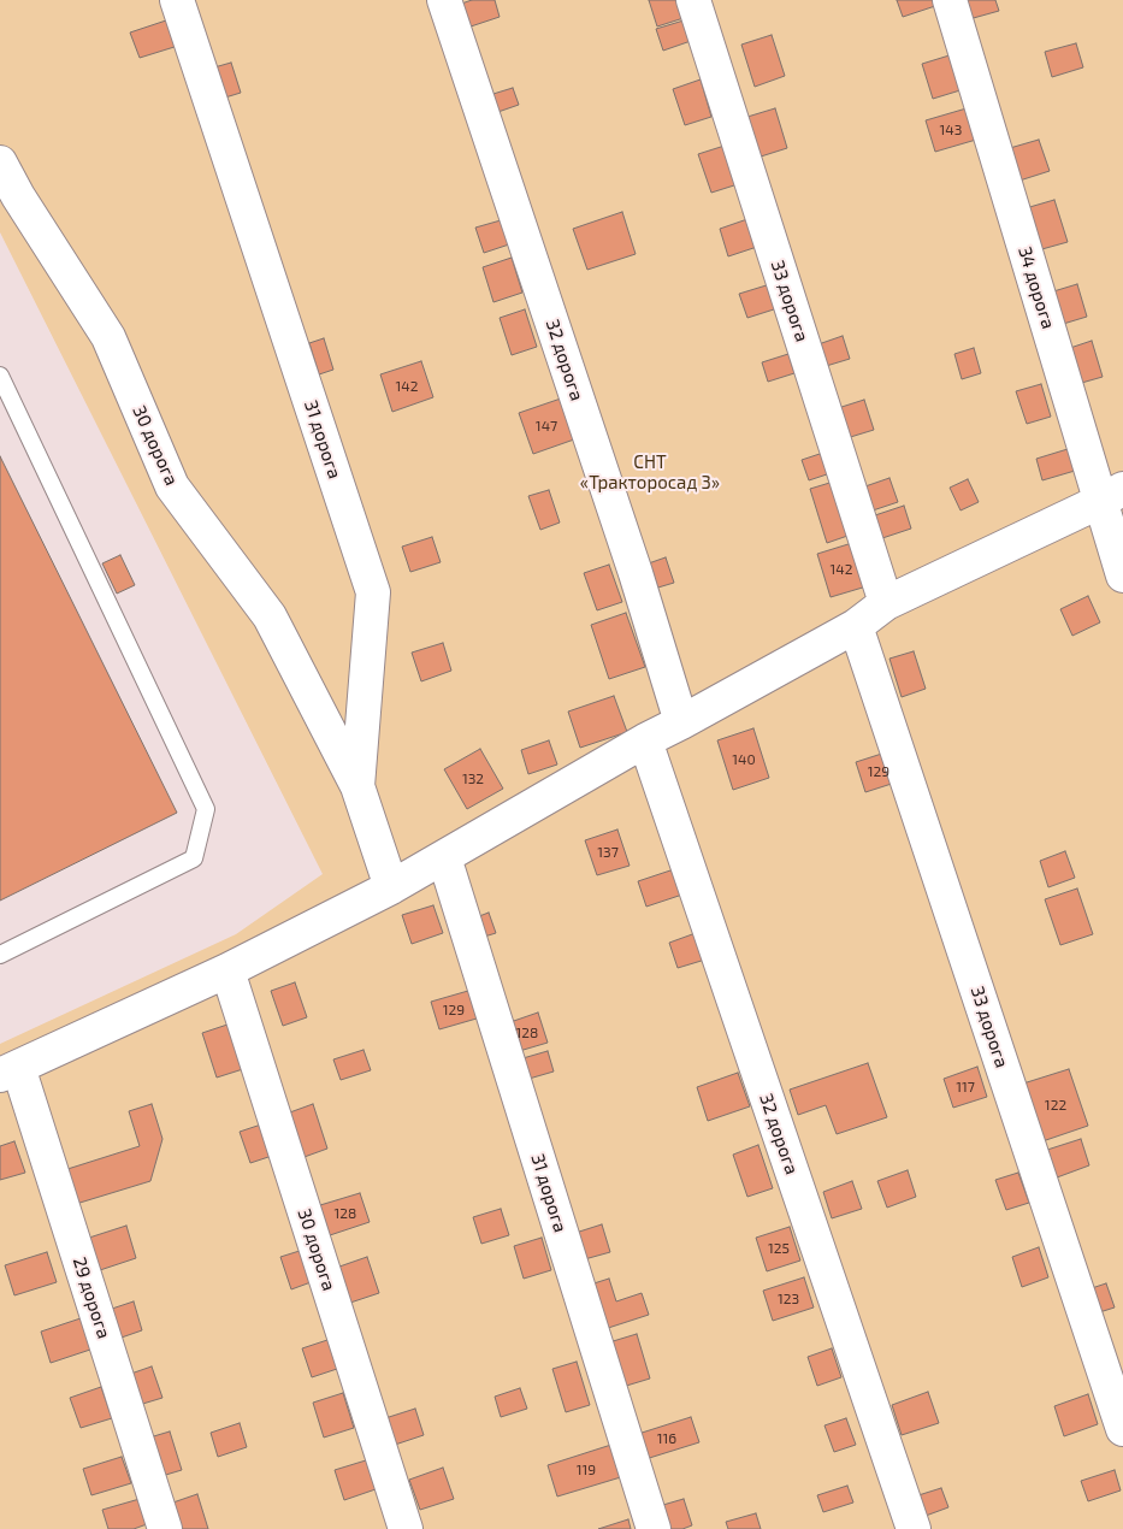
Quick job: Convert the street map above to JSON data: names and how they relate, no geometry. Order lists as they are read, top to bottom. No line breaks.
{"streets":{"street":["34 дорога","33 дорога","32 дорога","31 дорога","30 дорога","29 дорога"]},"crossings":[["31 дорога","30 дорога"]],"parks":["СНТ «Тракторосад 3»"],"house_numbers":["143","142","147","142","140","129","132","137","129","128","117","122","128","125","123","116","119"]}
